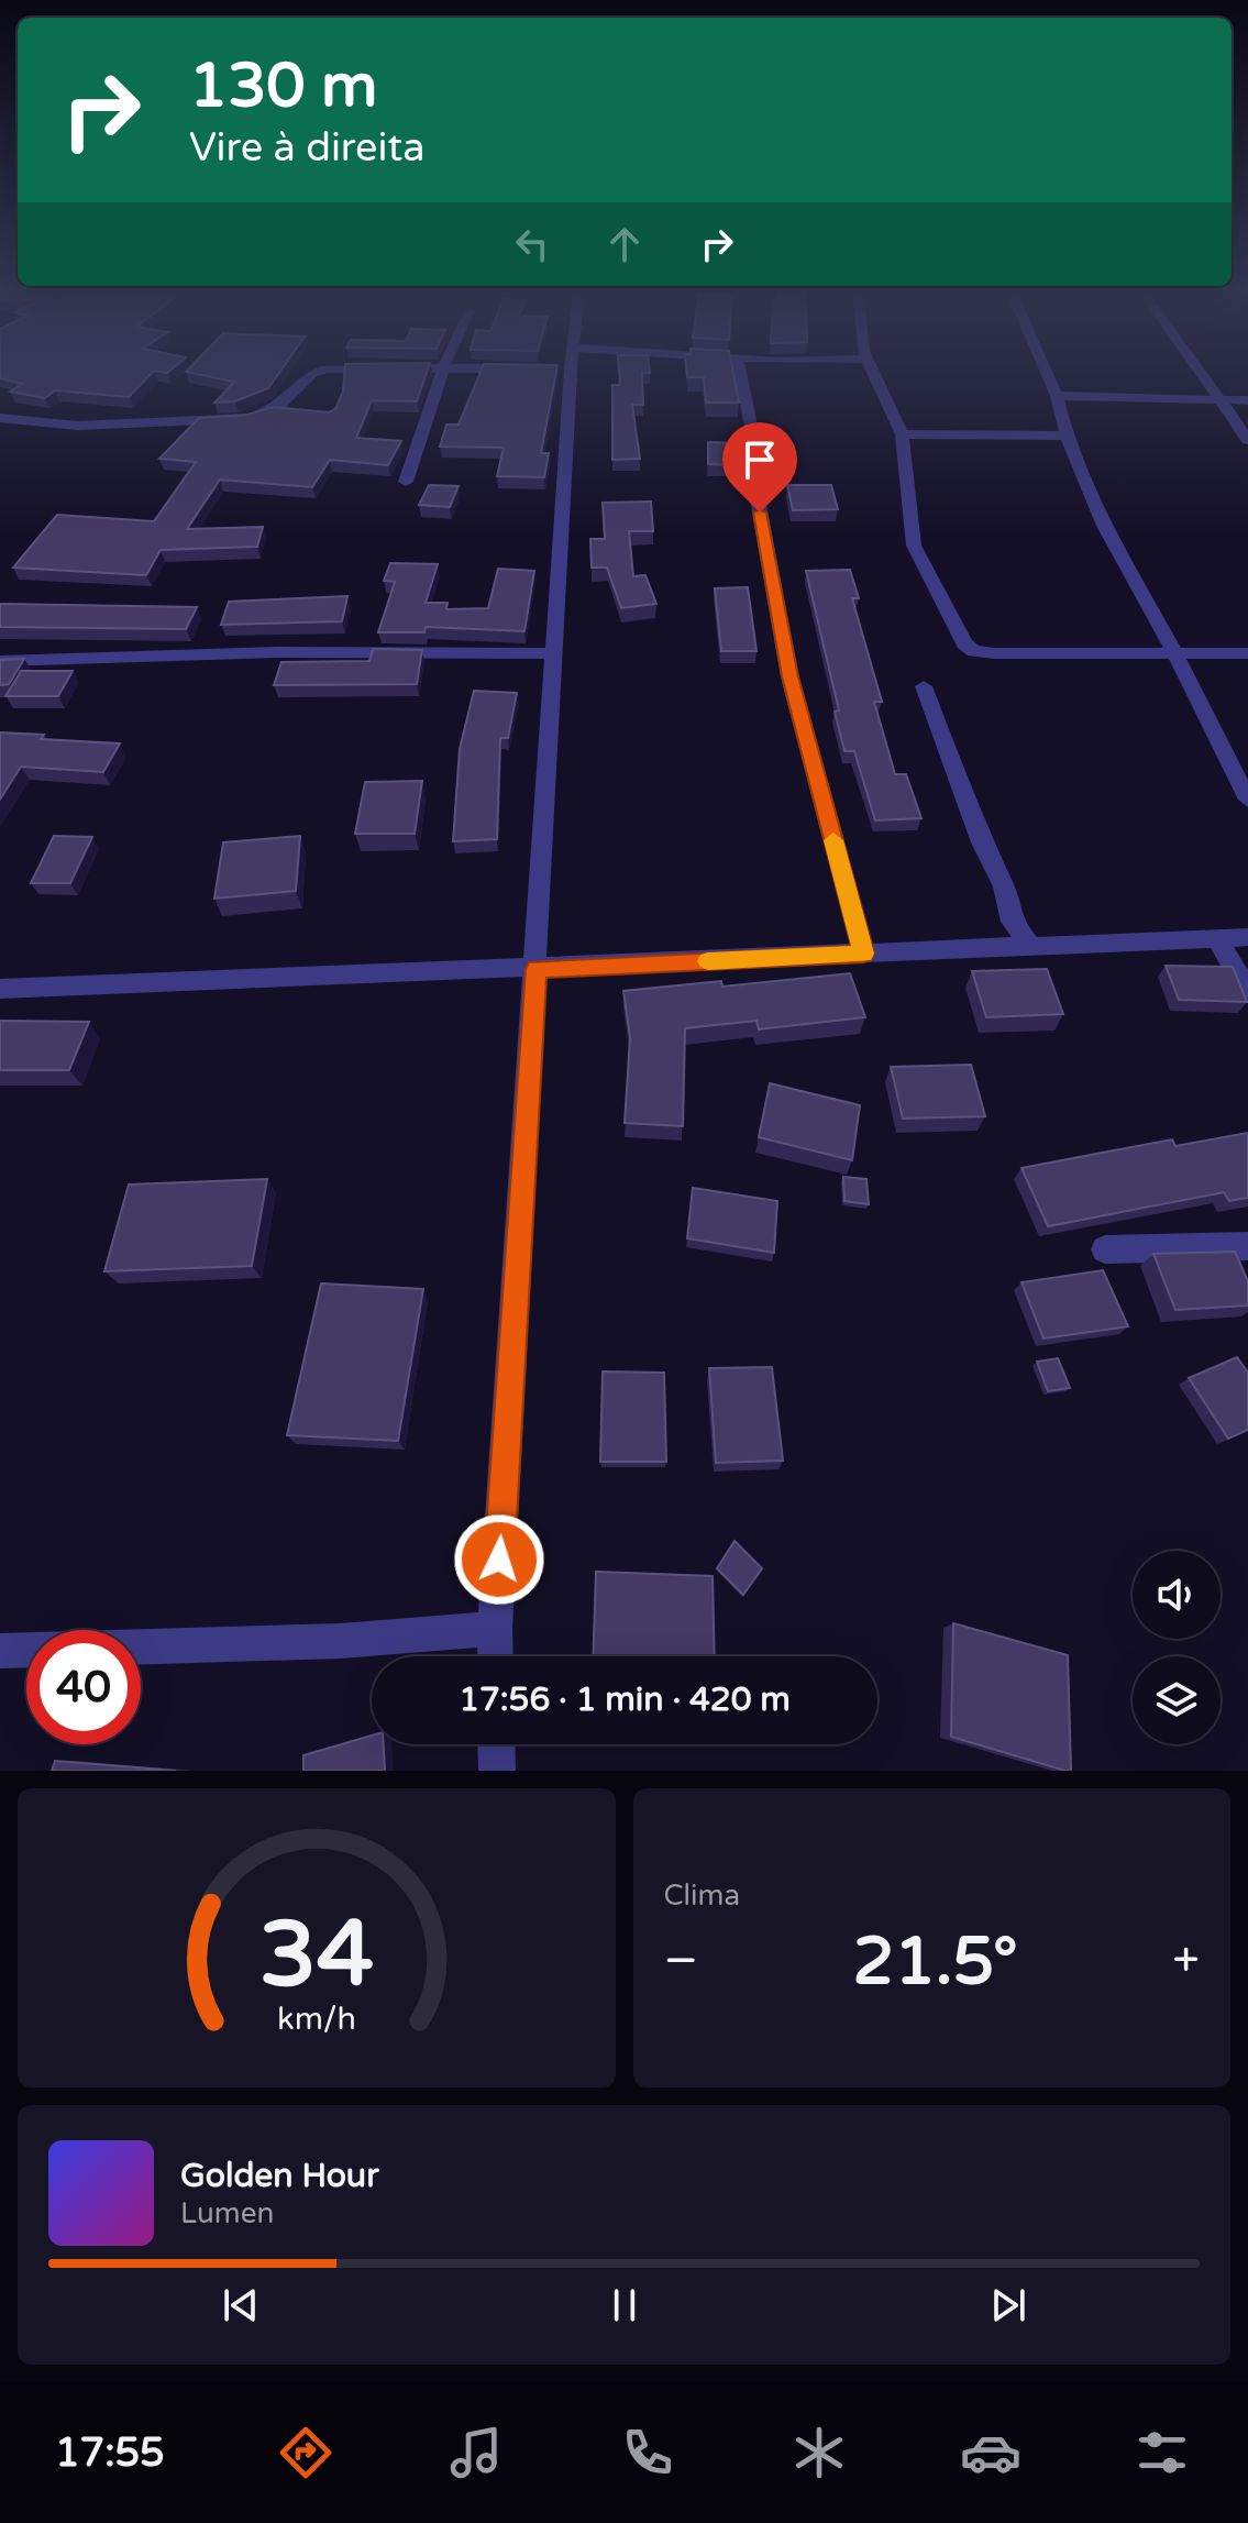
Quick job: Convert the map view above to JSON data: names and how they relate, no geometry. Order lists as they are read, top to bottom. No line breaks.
{"page":{"turn":["130 m","Vire à direita"],"limit":"40","trip":"17:56 · 1 min · 420 m","tile":"Clima","heat":["−","21.5°","+"],"song":["Golden Hour","Lumen"],"tabs":"17:55","gauge":["34","km/h"]}}
